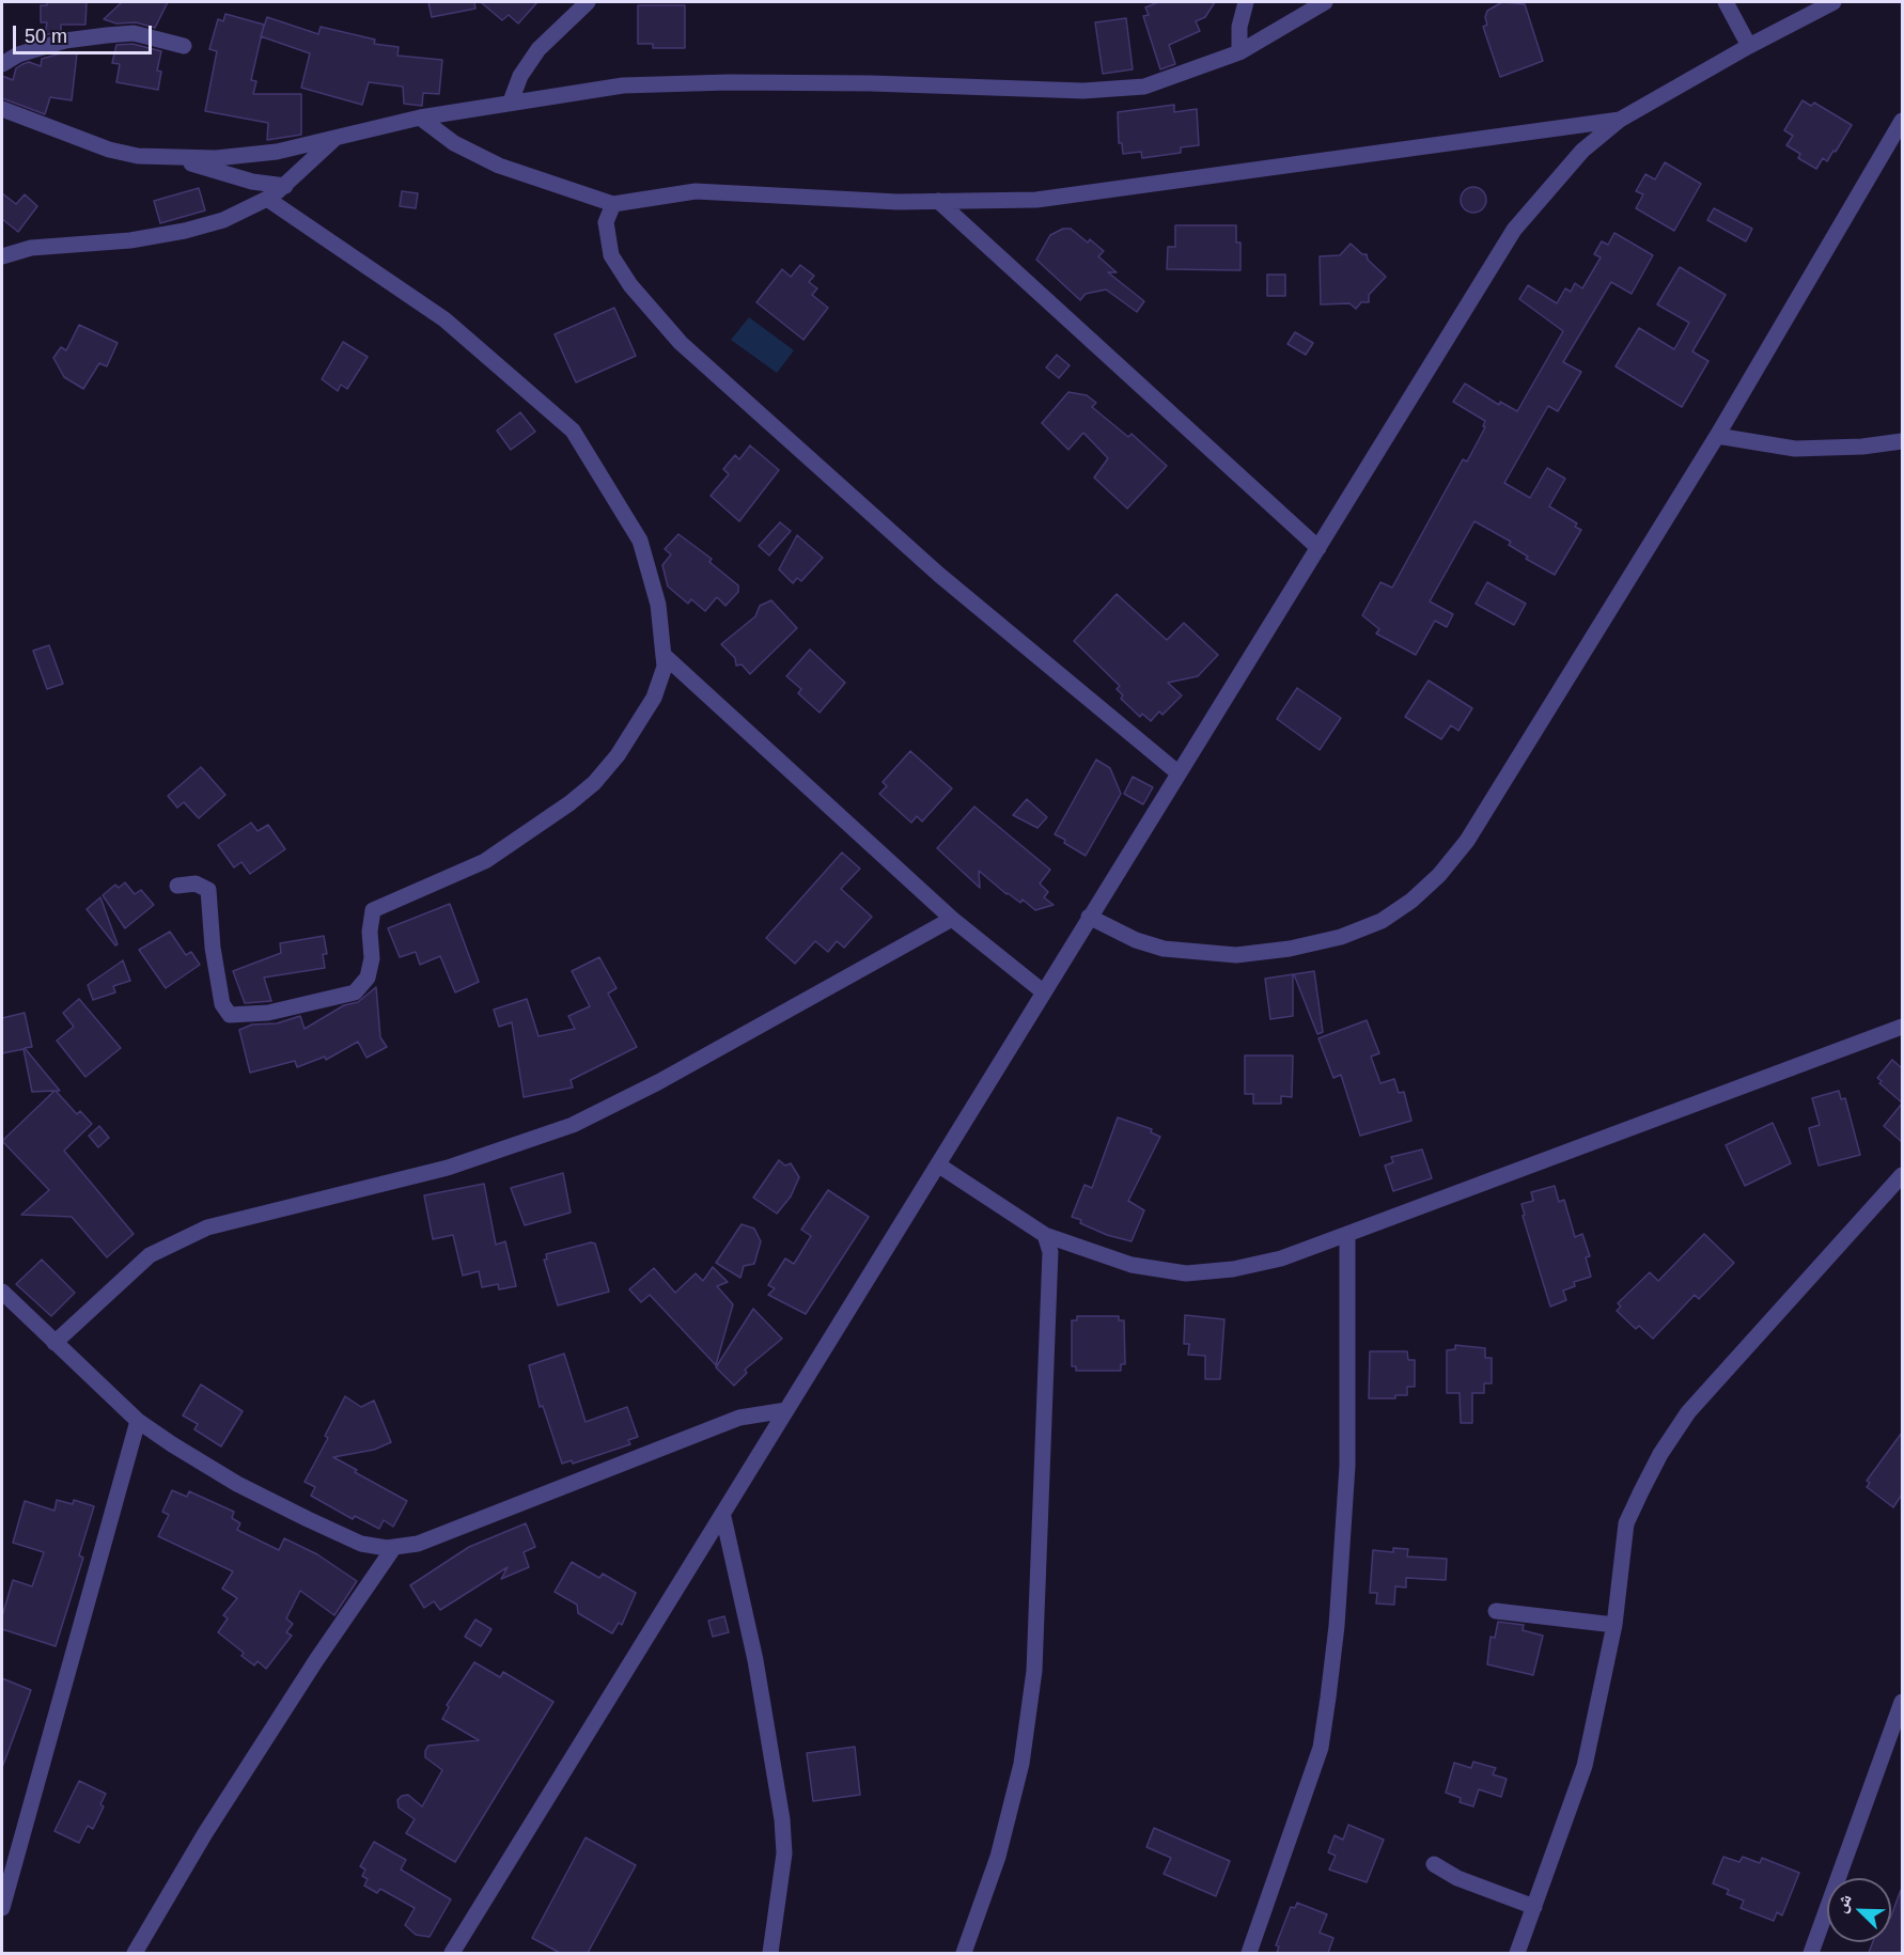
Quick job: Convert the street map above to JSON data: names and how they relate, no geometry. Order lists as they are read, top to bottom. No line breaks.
{"scale_bar":"50 m","north":"top left"}
